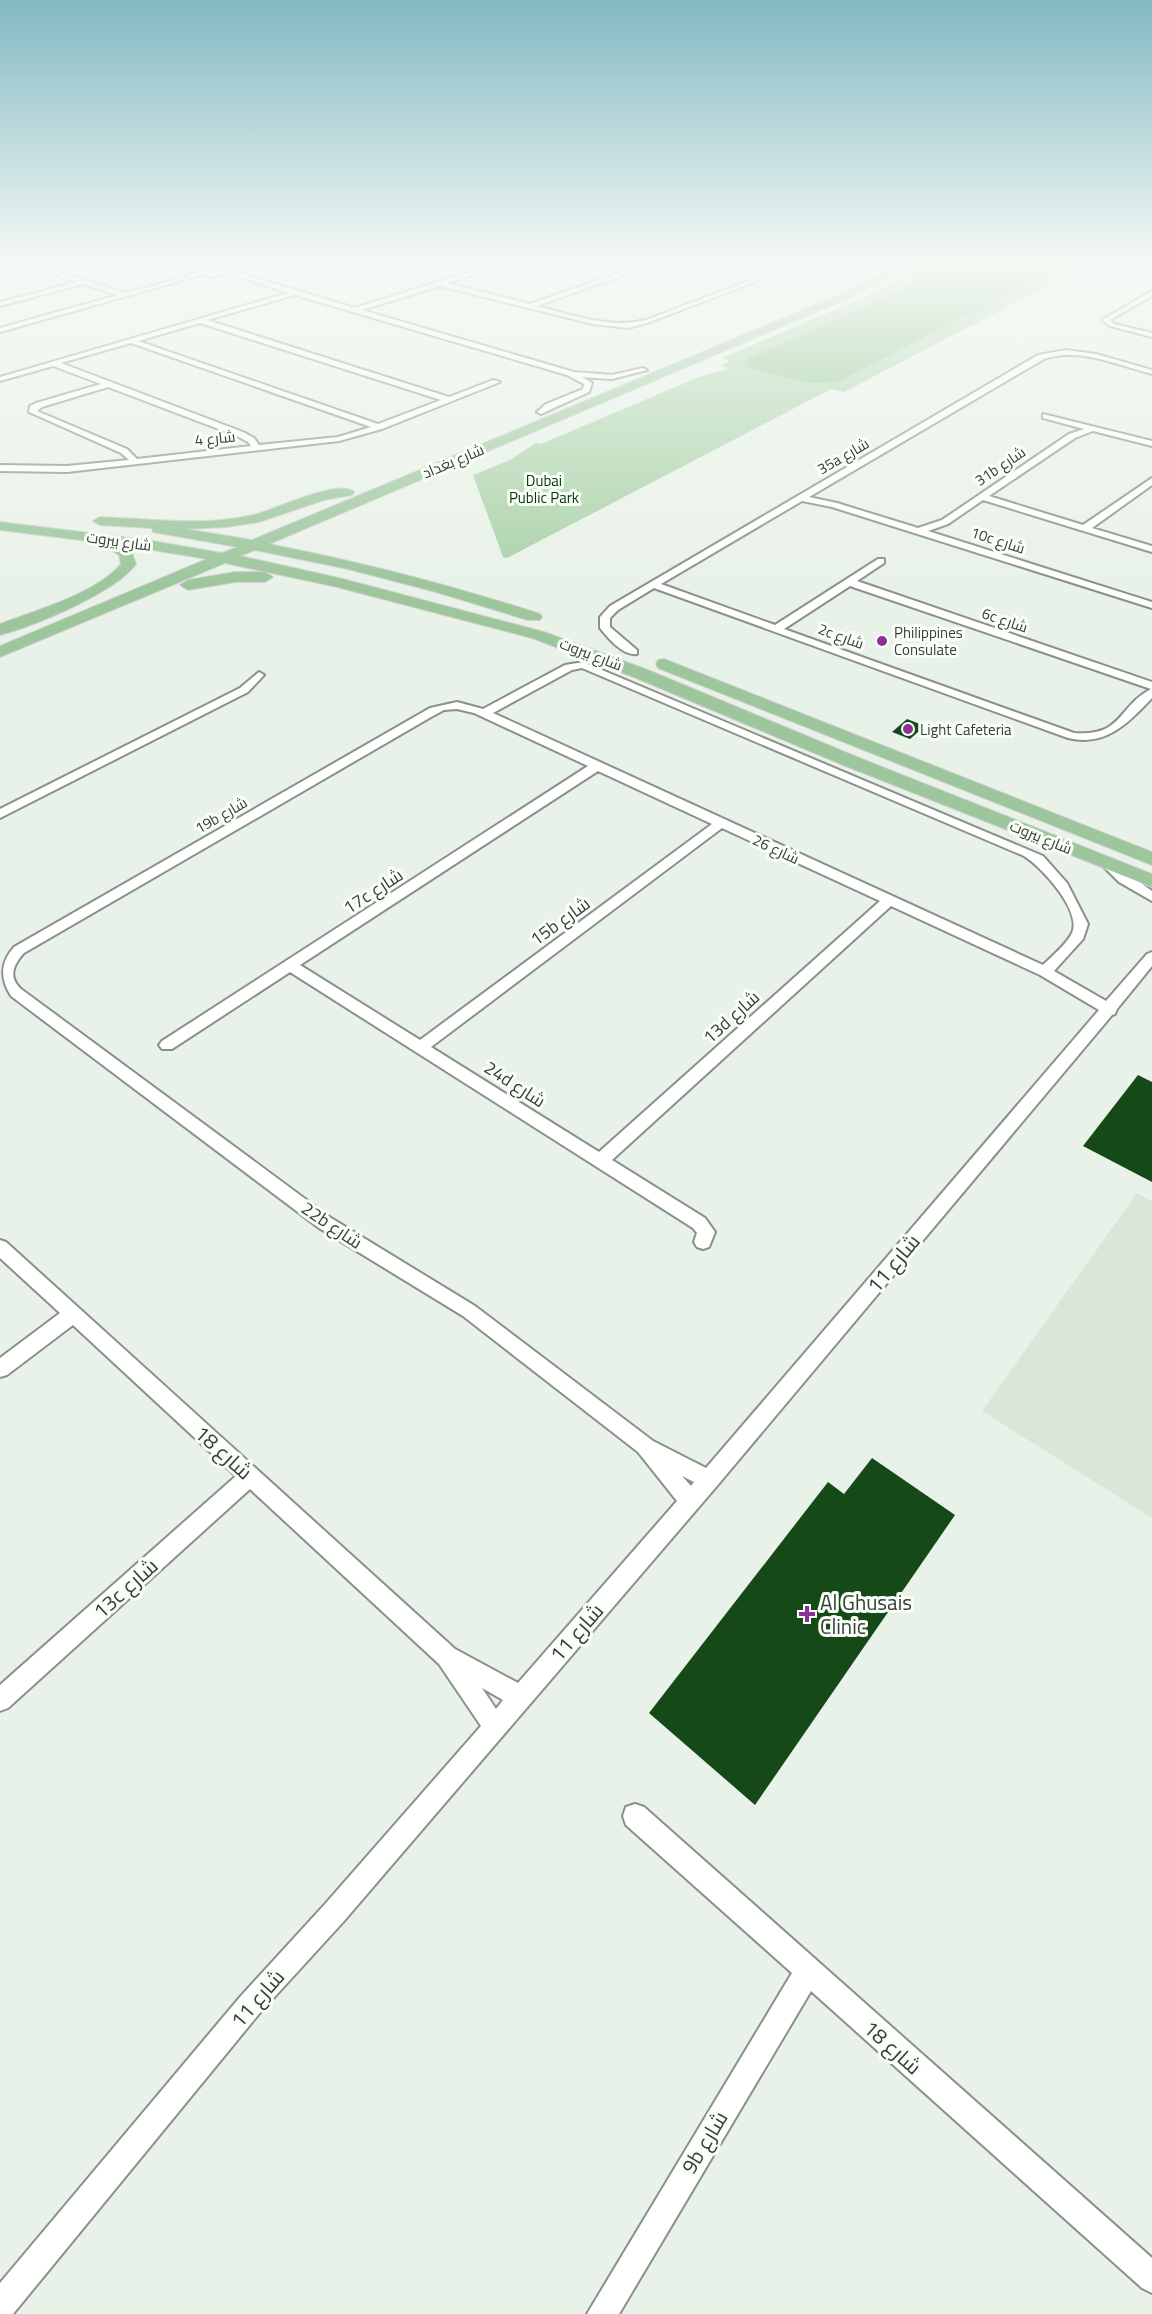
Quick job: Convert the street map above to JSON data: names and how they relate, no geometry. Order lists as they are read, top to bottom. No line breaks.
{"streets":{"main road":["شارع بغداد","شارع بيروت"],"street":["شارع 4","35a شارع","31b شارع","10c شارع","6c شارع","2c شارع","19b شارع","شارع 26","17c شارع","15b شارع","13d شارع","24d شارع","22b شارع","شارع 11","شارع 18","13c شارع","9b شارع"]},"crossings":[["35a شارع","10c شارع"],["35a شارع","شارع بيروت"],["35a شارع","2c شارع"],["شارع بغداد","شارع بيروت"],["31b شارع","10c شارع"],["19b شارع","شارع 26"],["19b شارع","22b شارع"],["شارع 26","17c شارع"],["شارع 26","15b شارع"],["شارع 26","13d شارع"],["شارع 26","شارع 11"],["17c شارع","24d شارع"],["15b شارع","24d شارع"],["13d شارع","24d شارع"],["22b شارع","شارع 11"],["شارع 11","شارع 18"],["شارع 18","13c شارع"],["شارع 18","9b شارع"]],"parks":["Dubai Public Park"],"places":{"other":["Philippines Consulate","Light Cafeteria"],"health":["Al Ghusais Clinic"]}}
